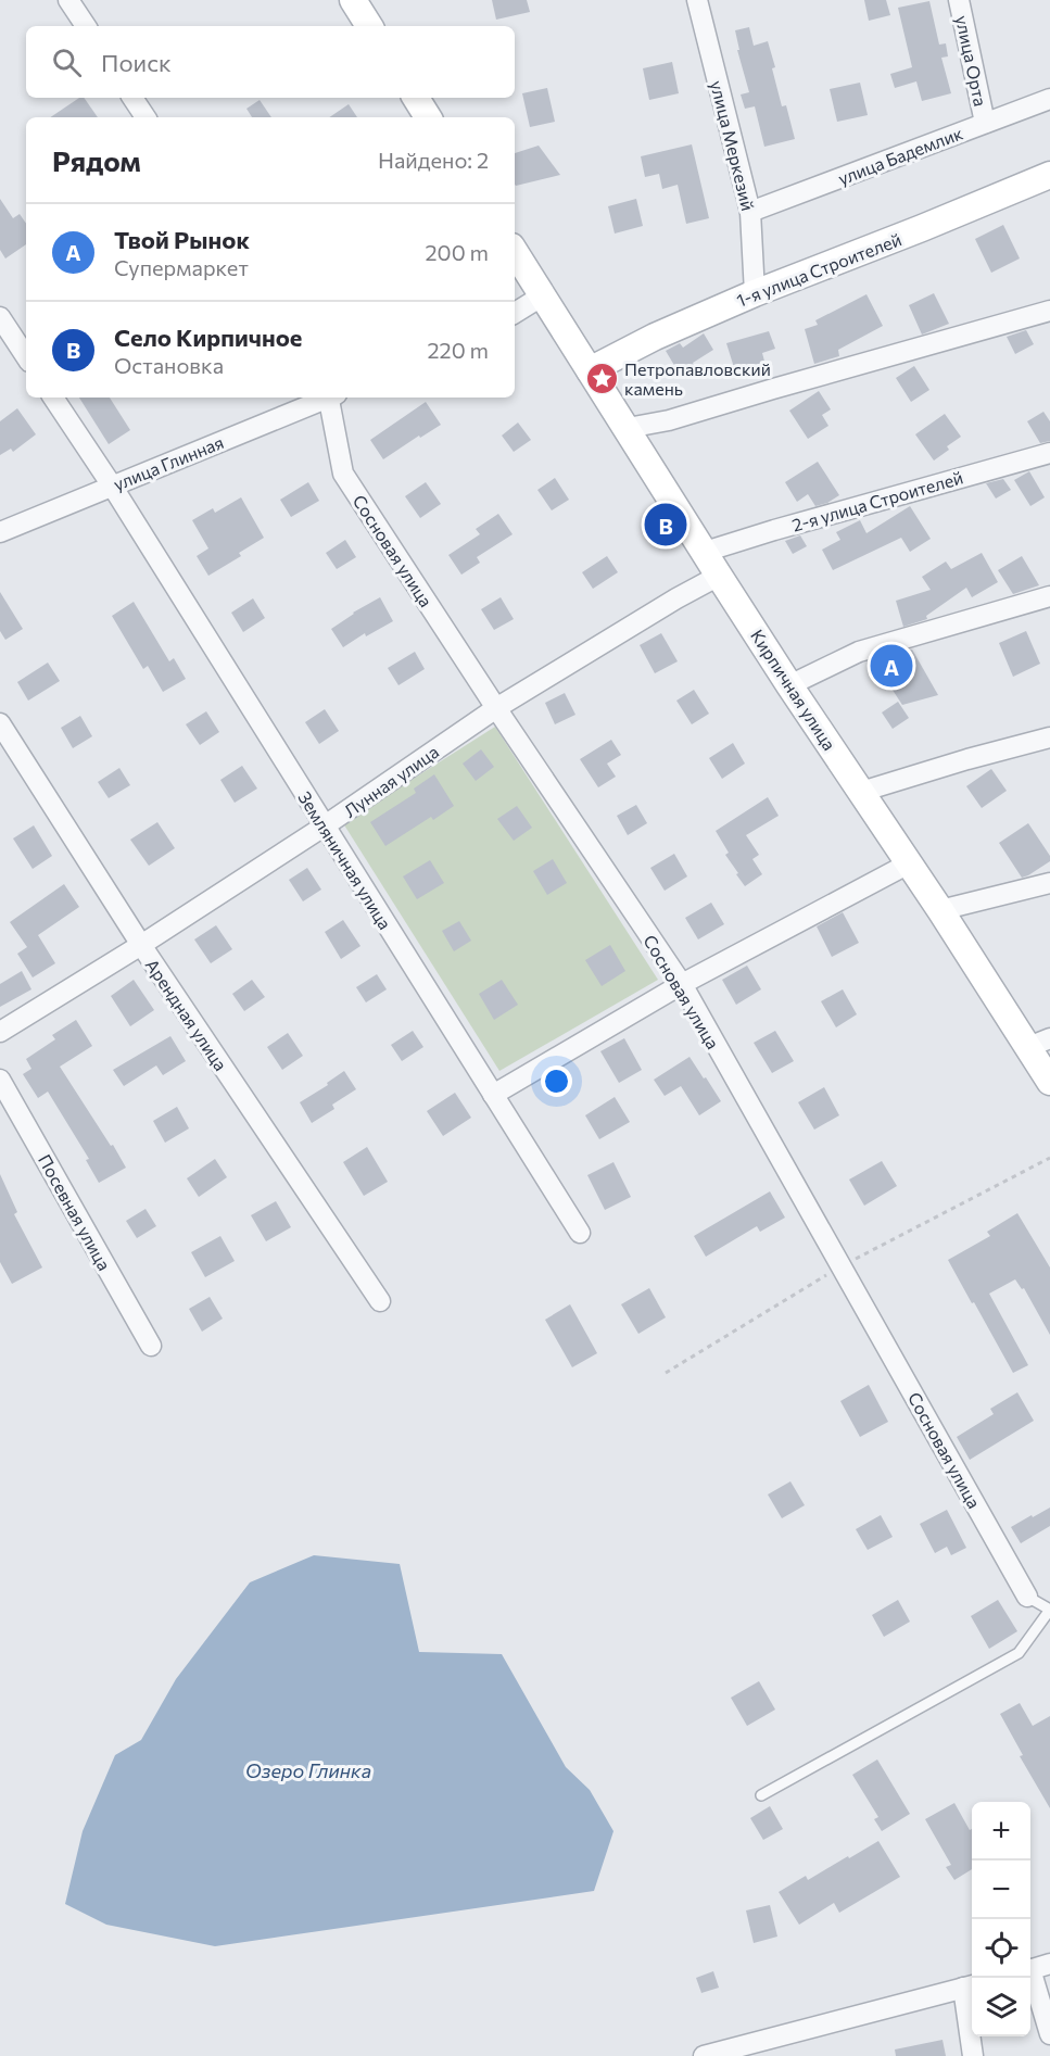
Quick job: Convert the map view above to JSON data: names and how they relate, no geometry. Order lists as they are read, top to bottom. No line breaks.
{"streets":{"main road":["1-я улица Строителей","Кирпичная улица"],"street":["улица Орта","улица Меркезий","улица Бадемлик","улица Глинная","2-я улица Строителей","Сосновая улица","Лунная улица","Земляничная улица","Арендная улица","Посевная улица"]},"crossings":[["улица Орта","улица Бадемлик"],["улица Меркезий","улица Бадемлик"],["улица Меркезий","1-я улица Строителей"],["1-я улица Строителей","Кирпичная улица"],["улица Глинная","Земляничная улица"],["2-я улица Строителей","Кирпичная улица"],["Сосновая улица","Лунная улица"],["Кирпичная улица","Лунная улица"],["Лунная улица","Земляничная улица"],["Лунная улица","Арендная улица"]],"water":["Озеро Глинка"],"places":{"place":["Петропавловский камень"]},"page":{"search":"Поиск","heading":["Рядом","Найдено: 2"],"list":[{"mark":"A","name":"Твой Рынок","note":"Супермаркет","value":"200 m"},{"mark":"B","name":"Село Кирпичное","note":"Остановка","value":"220 m"}],"pins":["B","A"],"map_buttons":["+","−"]}}
